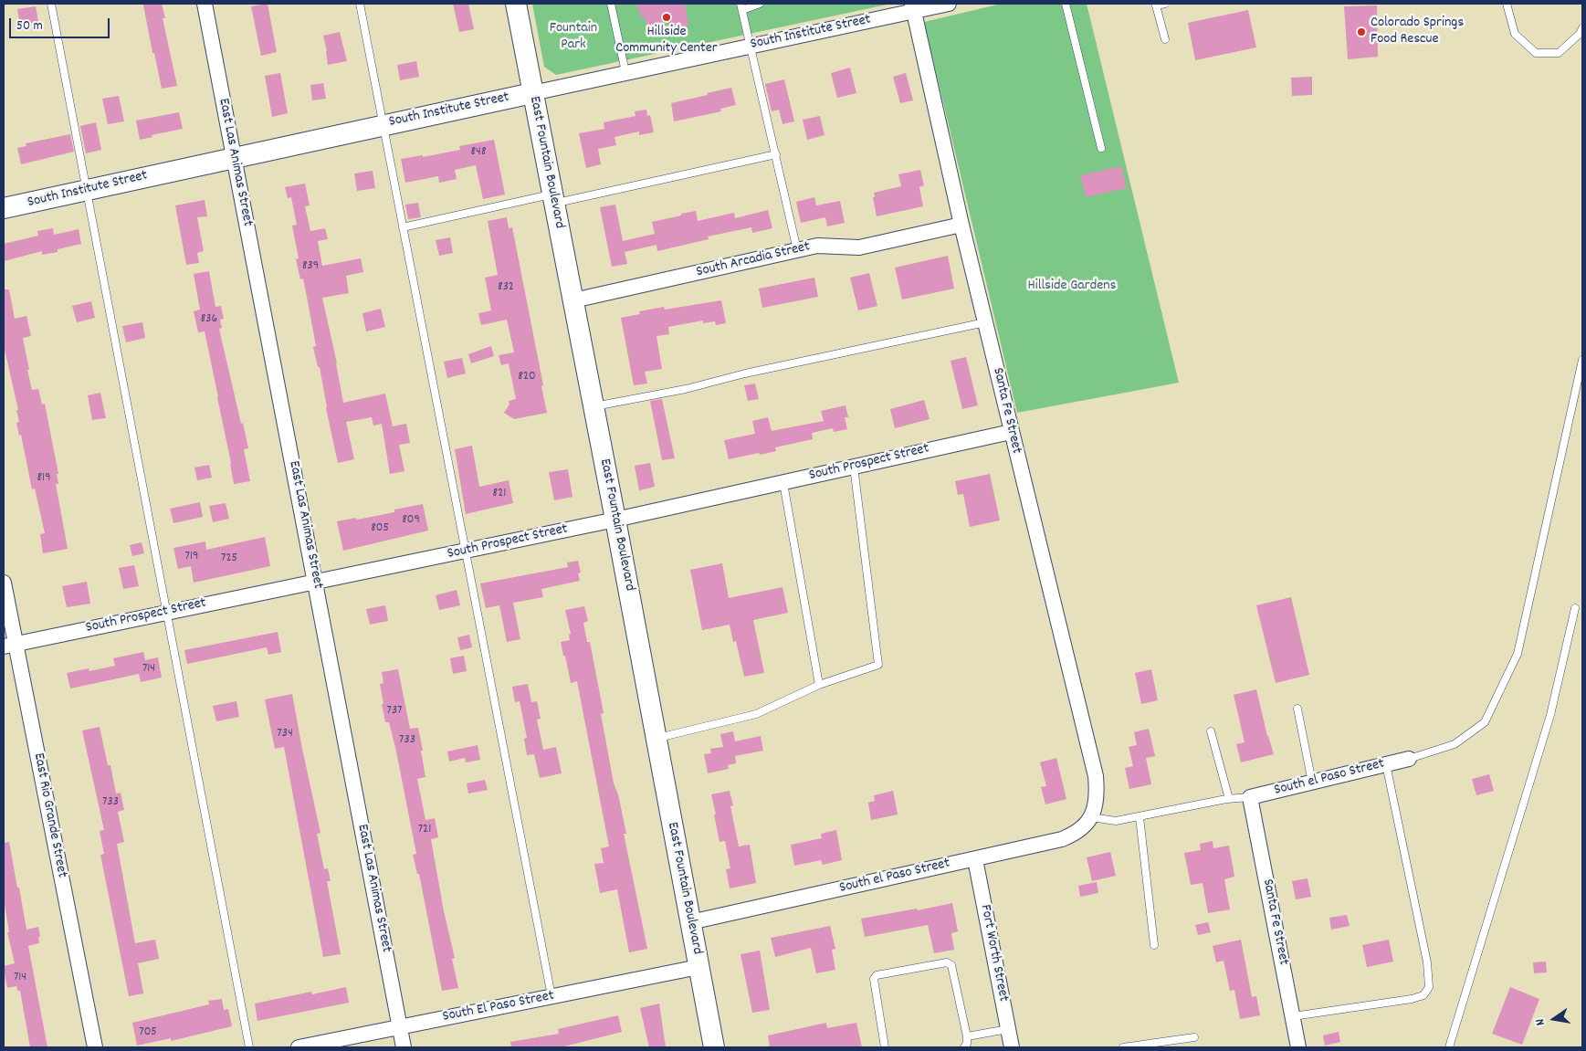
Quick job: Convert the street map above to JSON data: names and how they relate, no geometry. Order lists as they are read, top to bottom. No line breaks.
{"streets":{"main road":["South Institute Street","East Fountain Boulevard"],"street":["East Las Animas Street","South Arcadia Street","Santa Fe Street","South Prospect Street","South el Paso Street","East Rio Grande Street","Fort Worth Street","South El Paso Street"]},"crossings":[["South Institute Street","East Las Animas Street"],["South Institute Street","East Fountain Boulevard"],["South Institute Street","Santa Fe Street"],["East Las Animas Street","South Prospect Street"],["East Las Animas Street","South El Paso Street"],["East Fountain Boulevard","South Arcadia Street"],["East Fountain Boulevard","South Prospect Street"],["East Fountain Boulevard","South el Paso Street"],["East Fountain Boulevard","South El Paso Street"],["South Arcadia Street","Santa Fe Street"],["Santa Fe Street","South Prospect Street"],["Santa Fe Street","South el Paso Street"],["South Prospect Street","East Rio Grande Street"],["South el Paso Street","Fort Worth Street"]],"parks":["Fountain Park","Hillside Gardens"],"places":["Hillside Community Center","Colorado Springs Food Rescue"],"house_numbers":["848","839","832","836","820","819","821","809","805","719","725","714","737","734","733","733","721","714","705"],"scale_bar":"50 m","north":"left"}
